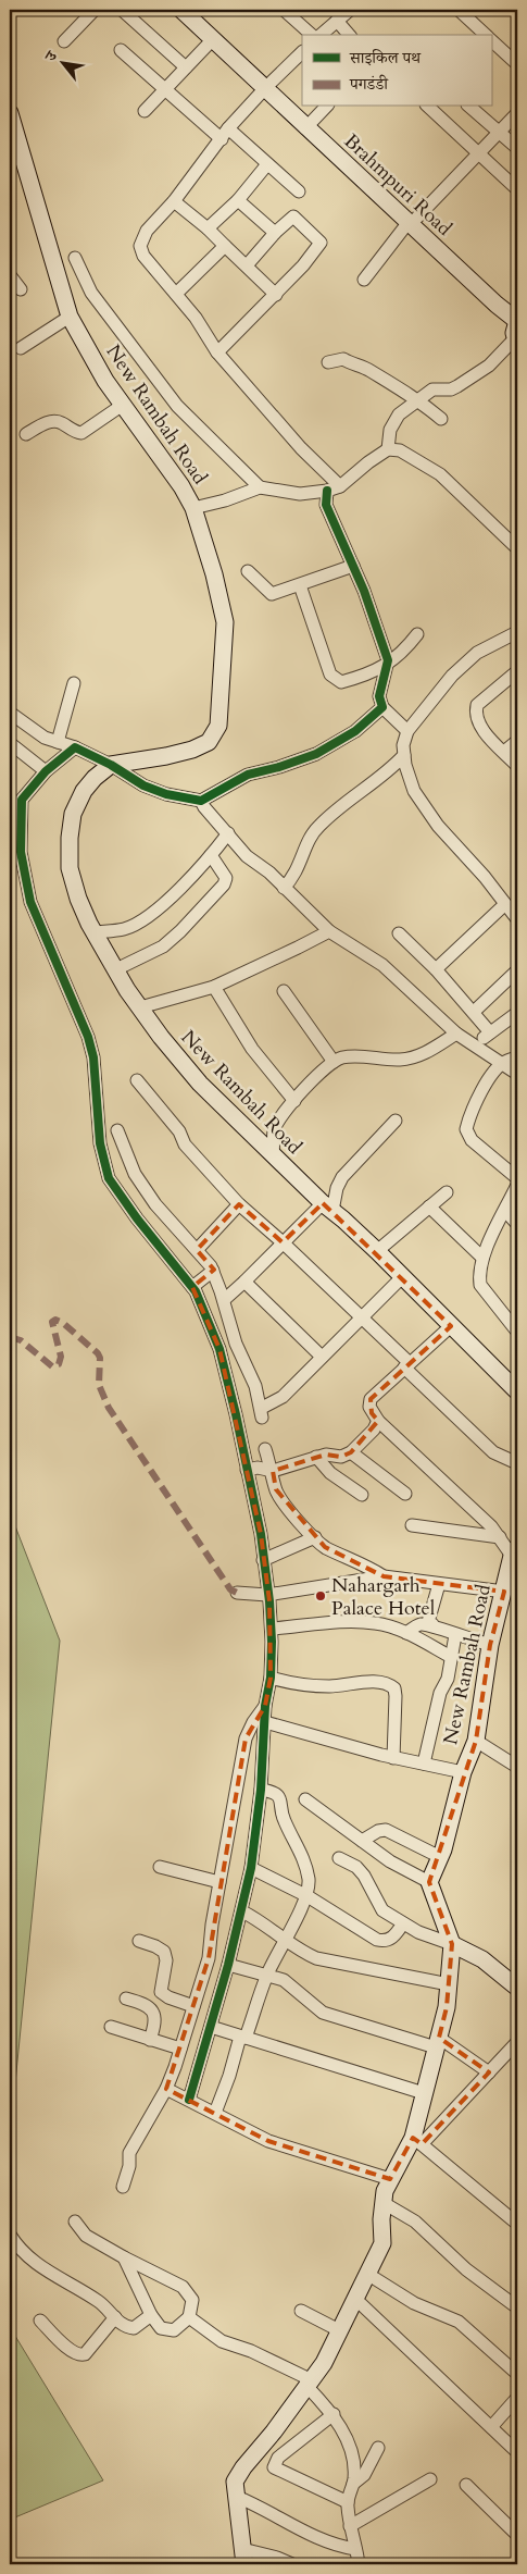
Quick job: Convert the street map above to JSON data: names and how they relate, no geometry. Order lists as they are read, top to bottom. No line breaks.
{"streets":{"street":["Brahmpuri Road","New Rambah Road"]},"places":["Nahargarh Palace Hotel"],"legend":["साइकिल पथ","पगडंडी"],"north":"top left"}
